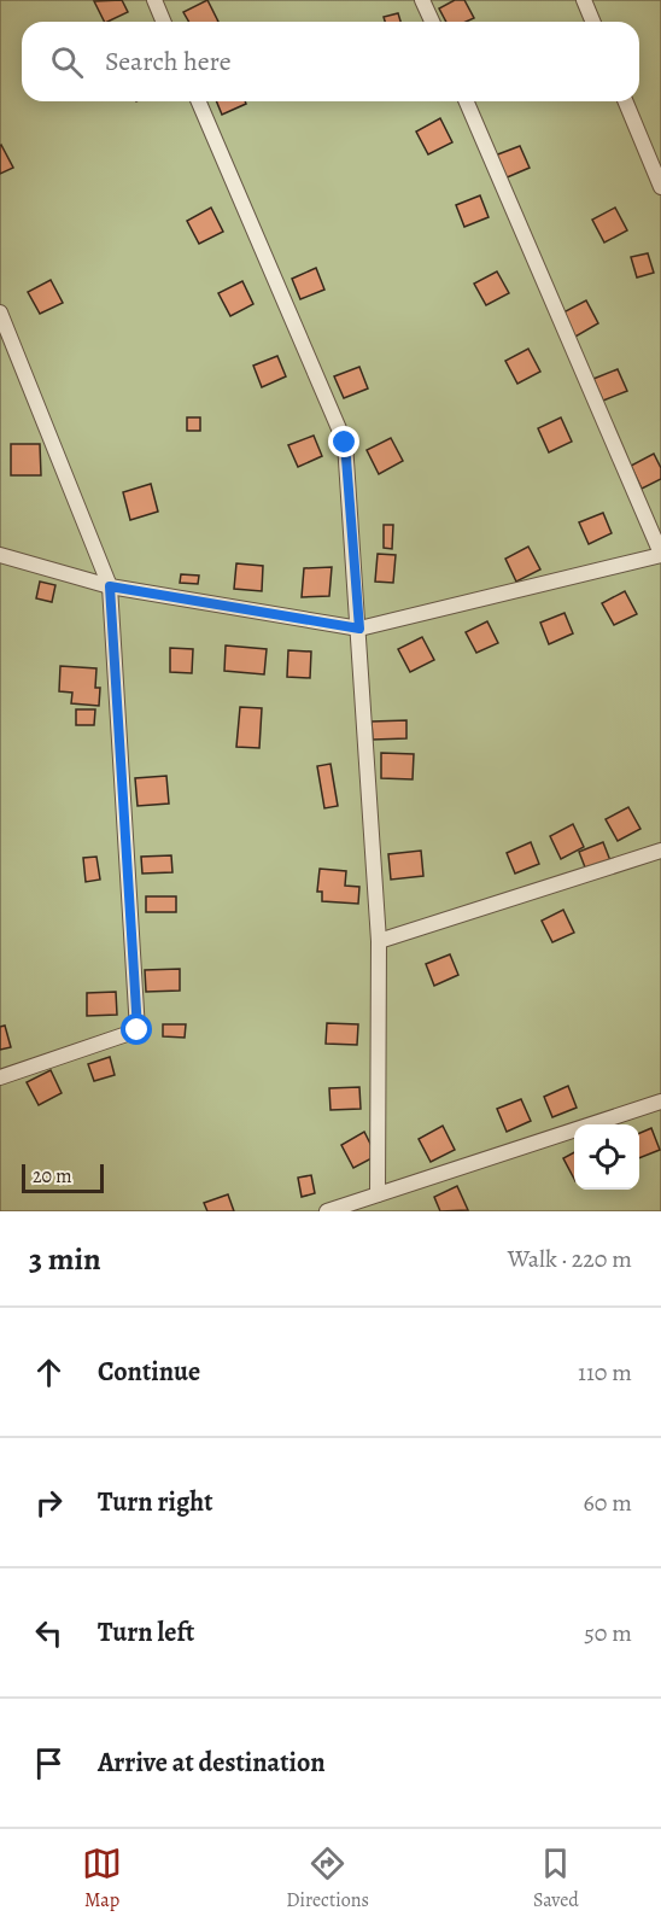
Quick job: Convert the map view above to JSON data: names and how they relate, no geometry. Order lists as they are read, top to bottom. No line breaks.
{"scale_bar":"20 m","page":{"search":"Search here","scale":"20 m","heading":["3 min","Walk · 220 m"],"list":[["Continue","110 m"],["Turn right","60 m"],["Turn left","50 m"],"Arrive at destination"],"nav":["Map","Directions","Saved"]}}
